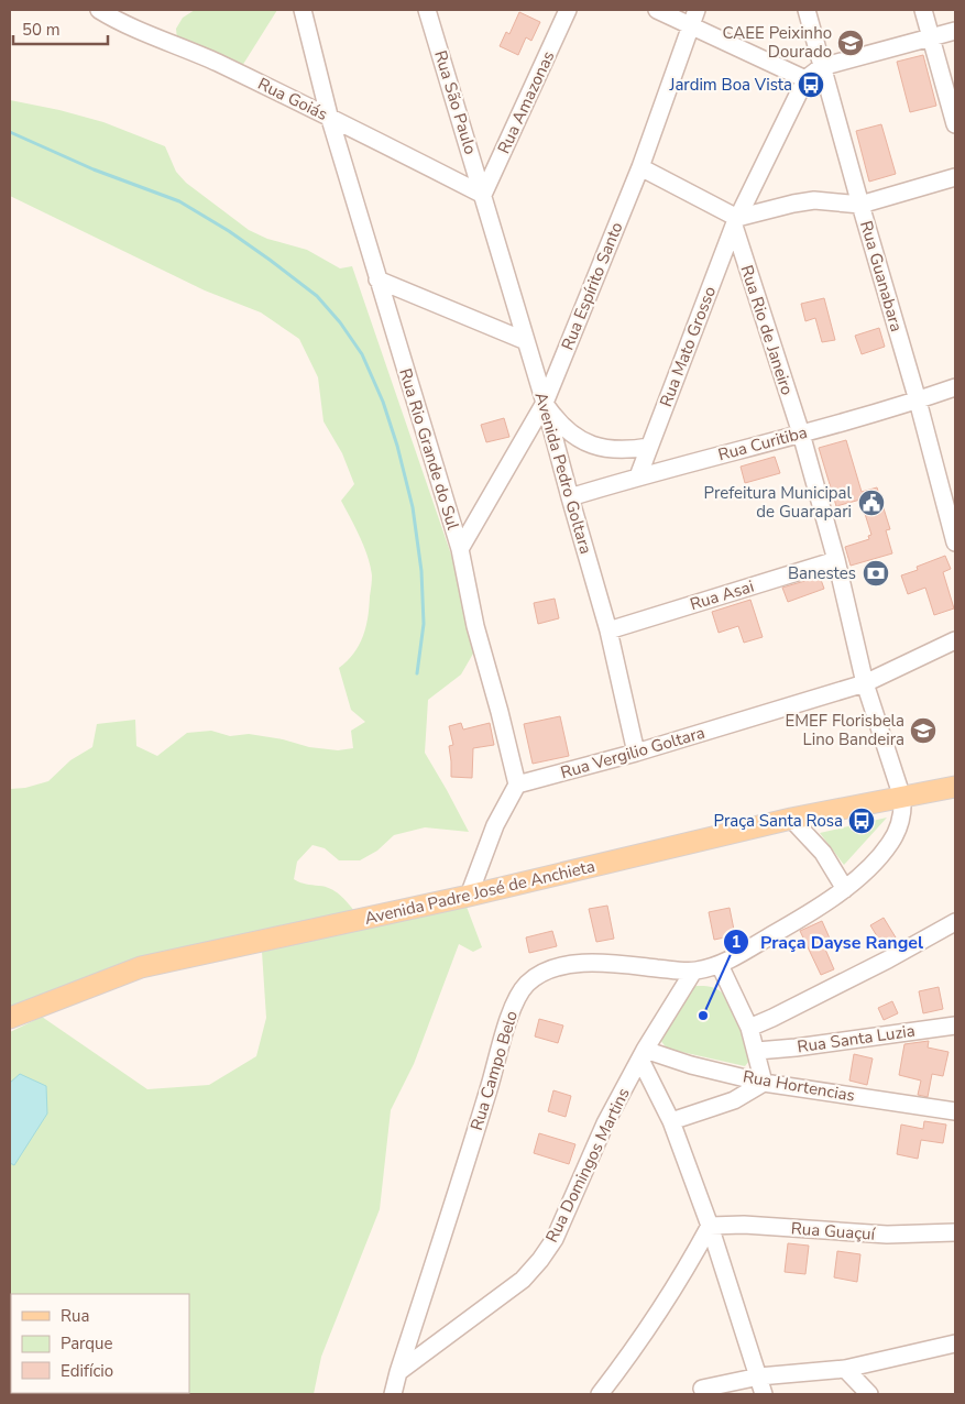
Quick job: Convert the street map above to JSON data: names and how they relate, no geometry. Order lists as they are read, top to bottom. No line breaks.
{"streets":{"main road":["Avenida Padre José de Anchieta"],"street":["Rua Goiás","Rua São Paulo","Rua Amazonas","Rua Guanabara","Rua Espírito Santo","Rua Rio de Janeiro","Rua Mato Grosso","Rua Curitiba","Rua Rio Grande do Sul","Avenida Pedro Goltara","Rua Asai","Rua Vergilio Goltara","Rua Santa Luzia","Rua Campo Belo","Rua Hortencias","Rua Domingos Martins","Rua Guaçuí"]},"crossings":[["Rua Goiás","Rua São Paulo"],["Rua Goiás","Rua Amazonas"],["Rua Goiás","Rua Rio Grande do Sul"],["Rua Goiás","Avenida Pedro Goltara"],["Rua São Paulo","Rua Amazonas"],["Rua São Paulo","Avenida Pedro Goltara"],["Rua Amazonas","Avenida Pedro Goltara"],["Rua Guanabara","Rua Curitiba"],["Rua Espírito Santo","Rua Rio Grande do Sul"],["Rua Espírito Santo","Avenida Pedro Goltara"],["Rua Rio de Janeiro","Rua Mato Grosso"],["Rua Rio de Janeiro","Rua Curitiba"],["Rua Rio de Janeiro","Rua Asai"],["Rua Rio de Janeiro","Rua Vergilio Goltara"],["Rua Rio de Janeiro","Avenida Padre José de Anchieta"],["Rua Rio de Janeiro","Rua Campo Belo"],["Rua Mato Grosso","Rua Curitiba"],["Rua Curitiba","Avenida Pedro Goltara"],["Rua Rio Grande do Sul","Rua Vergilio Goltara"],["Avenida Pedro Goltara","Rua Asai"],["Avenida Pedro Goltara","Rua Vergilio Goltara"],["Avenida Padre José de Anchieta","Rua Campo Belo"],["Rua Campo Belo","Rua Domingos Martins"],["Rua Hortencias","Rua Domingos Martins"]],"places":{"school or university":["CAEE Peixinho Dourado","EMEF Florisbela Lino Bandeira"],"bus stop":["Jardim Boa Vista","Praça Santa Rosa"],"public building":["Prefeitura Municipal de Guarapari"],"bank":["Banestes"],"other":["Praça Dayse Rangel"]},"legend":["Rua","Parque","Edifício"],"scale_bar":"50 m"}
